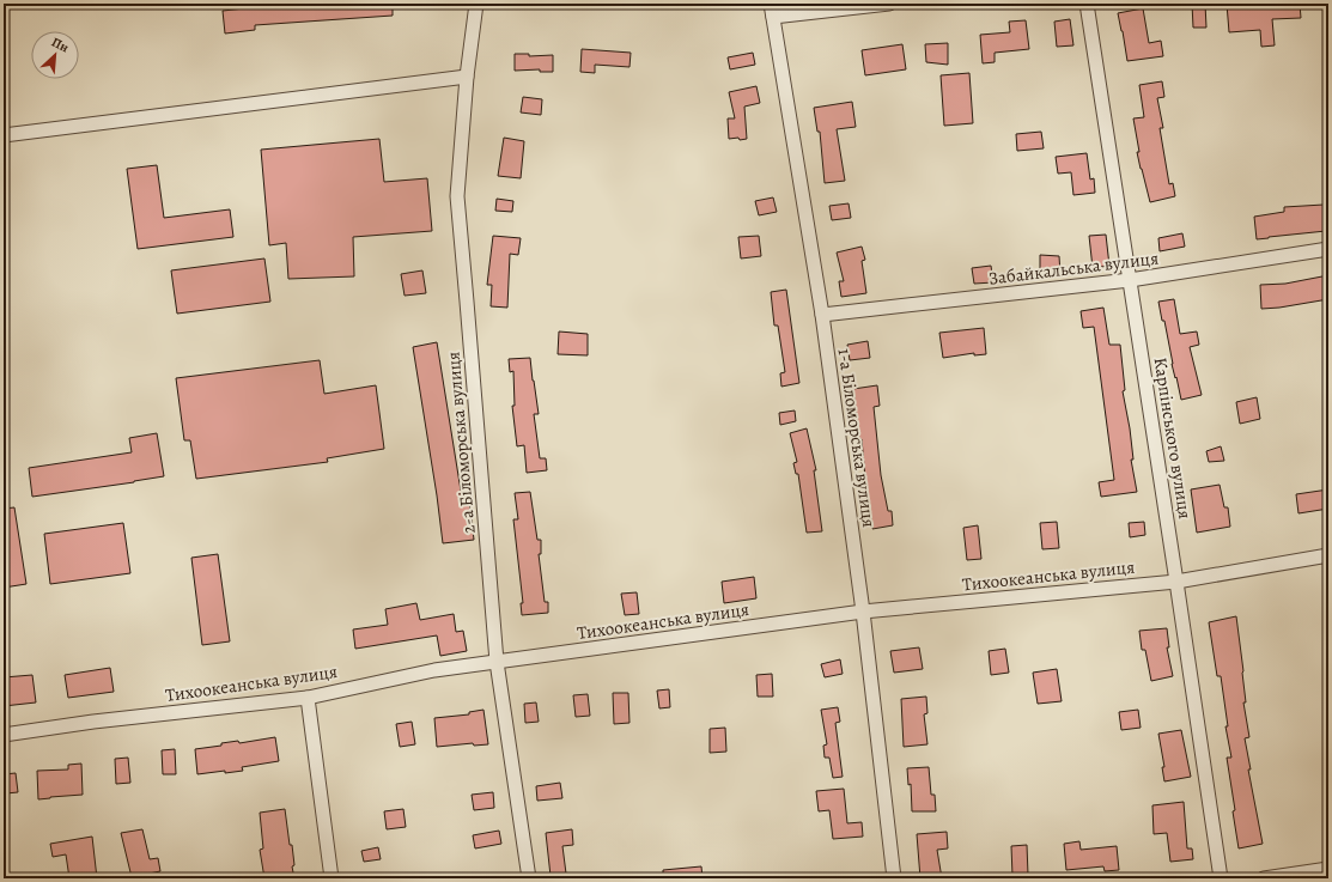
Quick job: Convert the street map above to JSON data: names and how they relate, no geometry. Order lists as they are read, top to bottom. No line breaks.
{"streets":{"street":["Забайкальська вулиця","1-а Біломорська вулиця","Карпінського вулиця","2-а Біломорська вулиця","Тихоокеанська вулиця"]},"crossings":[["Забайкальська вулиця","1-а Біломорська вулиця"],["Забайкальська вулиця","Карпінського вулиця"],["1-а Біломорська вулиця","Тихоокеанська вулиця"],["Карпінського вулиця","Тихоокеанська вулиця"],["2-а Біломорська вулиця","Тихоокеанська вулиця"]],"north":"top right"}
